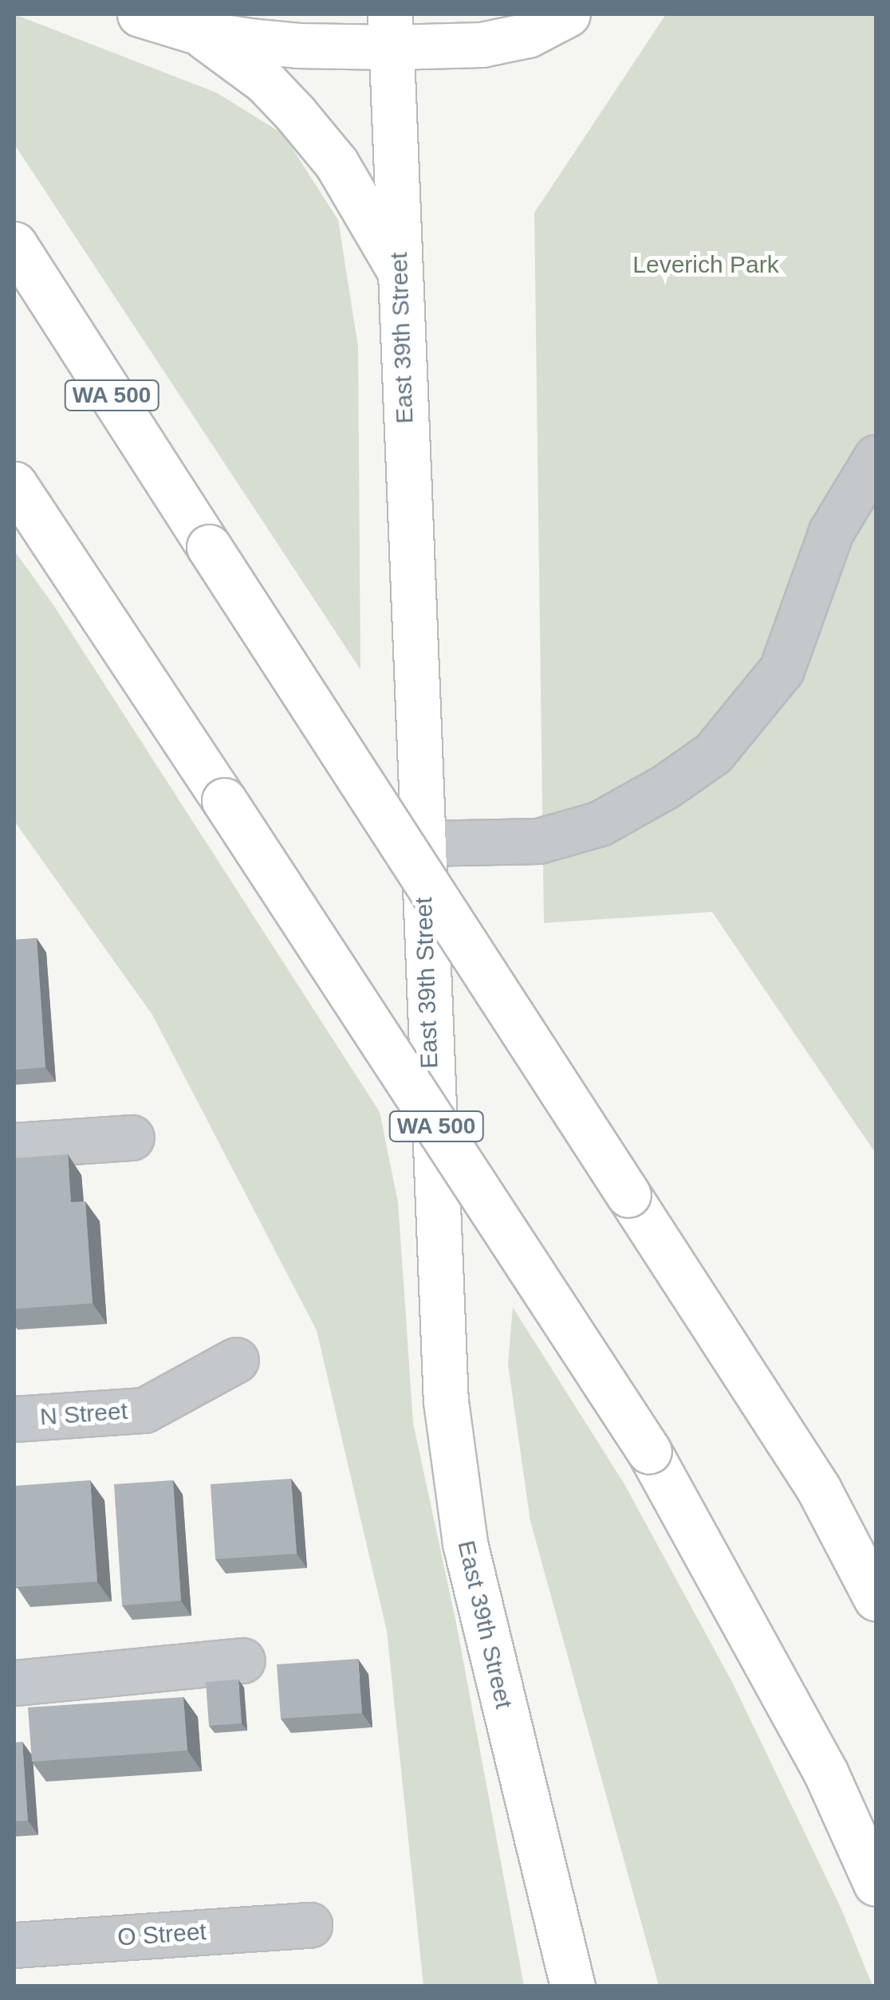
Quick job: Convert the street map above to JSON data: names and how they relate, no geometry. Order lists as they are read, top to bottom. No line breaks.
{"streets":{"main road":["East 39th Street","WA 500"],"street":["N Street","O Street"]},"parks":["Leverich Park"]}
